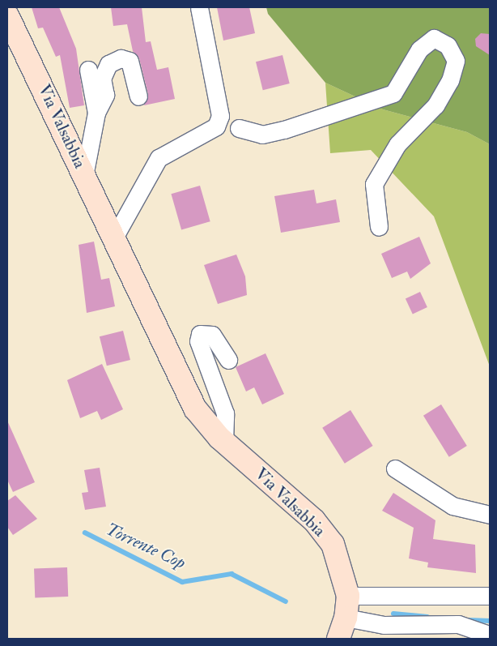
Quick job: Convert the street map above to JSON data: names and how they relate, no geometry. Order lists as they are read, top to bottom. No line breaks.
{"streets":{"main road":["Via Valsabbia"]},"water":["Torrente Cop"]}
